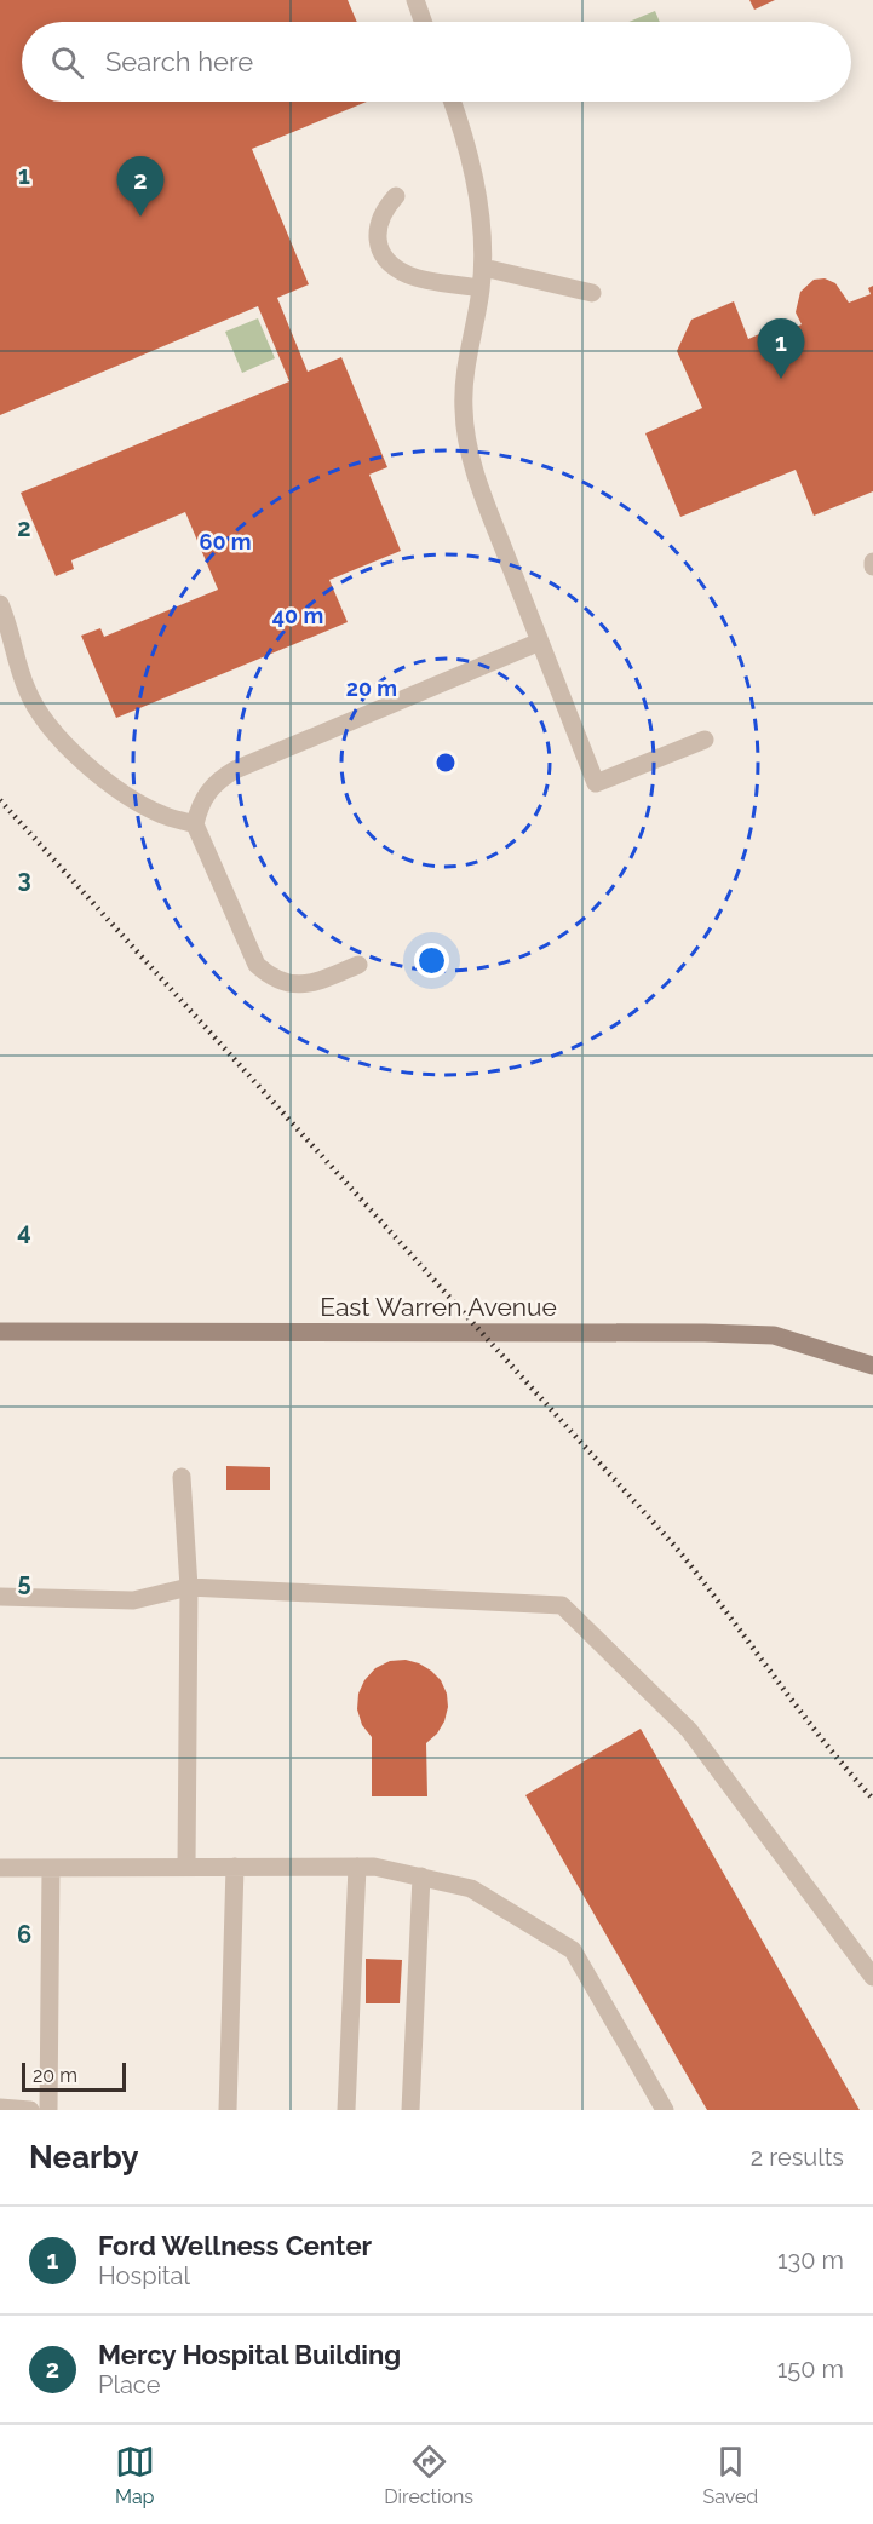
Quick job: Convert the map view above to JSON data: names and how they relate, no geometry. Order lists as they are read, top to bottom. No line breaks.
{"streets":{"main road":["East Warren Avenue"]},"scale_bar":"20 m","page":{"search":"Search here","pins":["2","1"],"scale":"20 m","heading":["Nearby","2 results"],"list":[{"mark":"1","name":"Ford Wellness Center","note":"Hospital","value":"130 m"},{"mark":"2","name":"Mercy Hospital Building","note":"Place","value":"150 m"}],"nav":["Map","Directions","Saved"]},"grid":{"rows":["1","2","3","4","5","6"]},"rings":["60 m","40 m","20 m"]}
